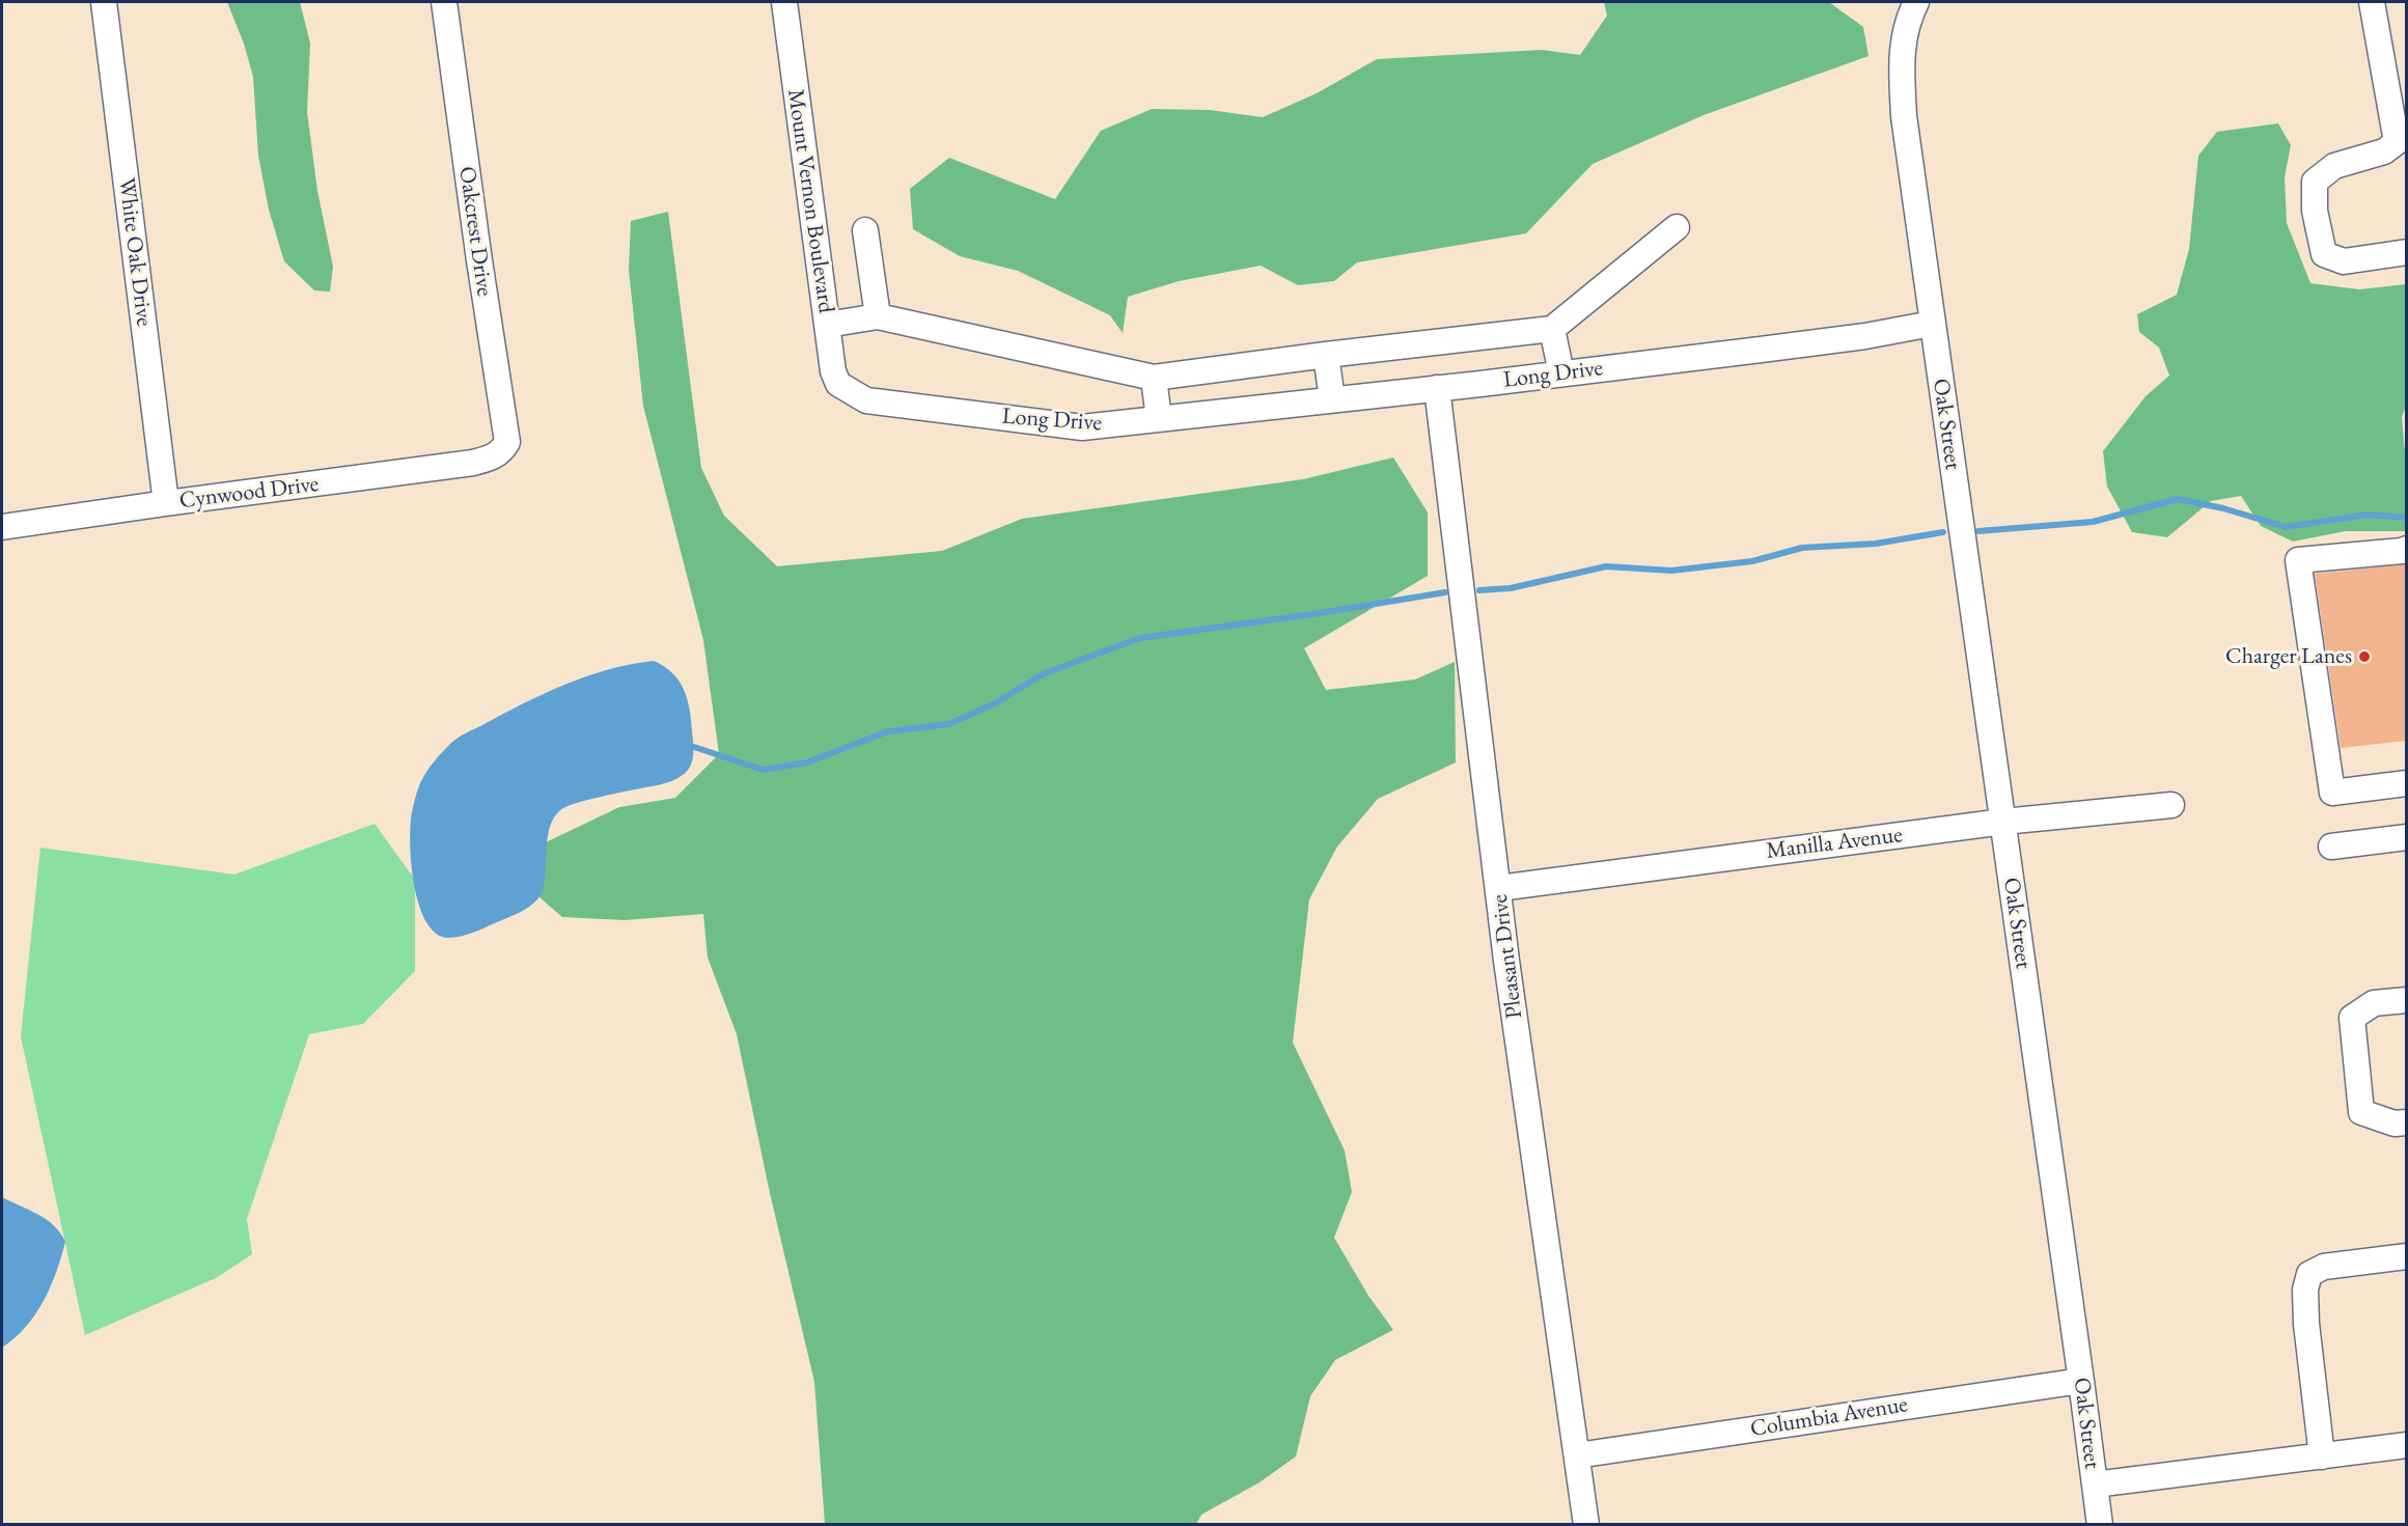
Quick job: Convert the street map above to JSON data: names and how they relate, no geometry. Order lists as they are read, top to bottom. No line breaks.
{"streets":{"street":["Mount Vernon Boulevard","Oakcrest Drive","White Oak Drive","Long Drive","Oak Street","Cynwood Drive","Manilla Avenue","Pleasant Drive","Columbia Avenue"]},"crossings":[["Mount Vernon Boulevard","Long Drive"],["Oakcrest Drive","Cynwood Drive"],["White Oak Drive","Cynwood Drive"],["Long Drive","Oak Street"],["Long Drive","Pleasant Drive"],["Oak Street","Manilla Avenue"],["Oak Street","Columbia Avenue"],["Manilla Avenue","Pleasant Drive"],["Pleasant Drive","Columbia Avenue"]],"places":["Charger Lanes"]}
